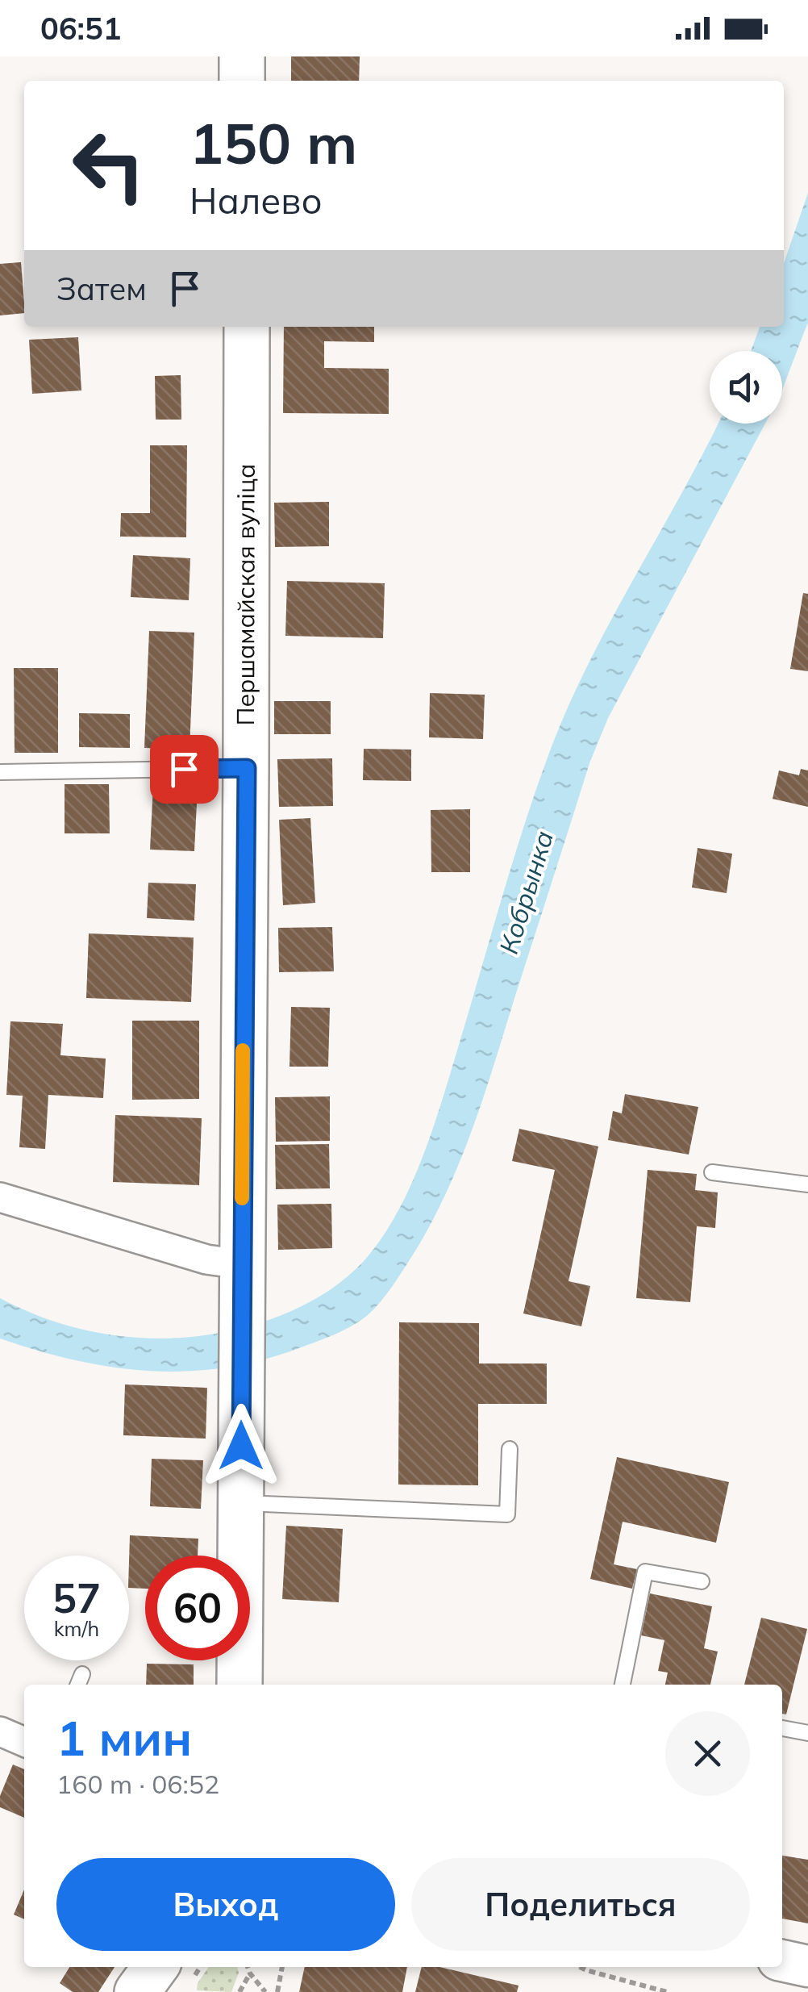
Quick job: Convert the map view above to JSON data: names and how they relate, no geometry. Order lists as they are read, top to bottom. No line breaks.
{"streets":{"main road":["Першамайская вуліца"]},"water":["Кобрынка"],"page":{"status":"06:51","turn":["150 m","Налево"],"then":"Затем","speed":"57 km/h","limit":"60","heading":["1 мин","160 m · 06:52"],"buttons":["Выход","Поделиться"]}}
